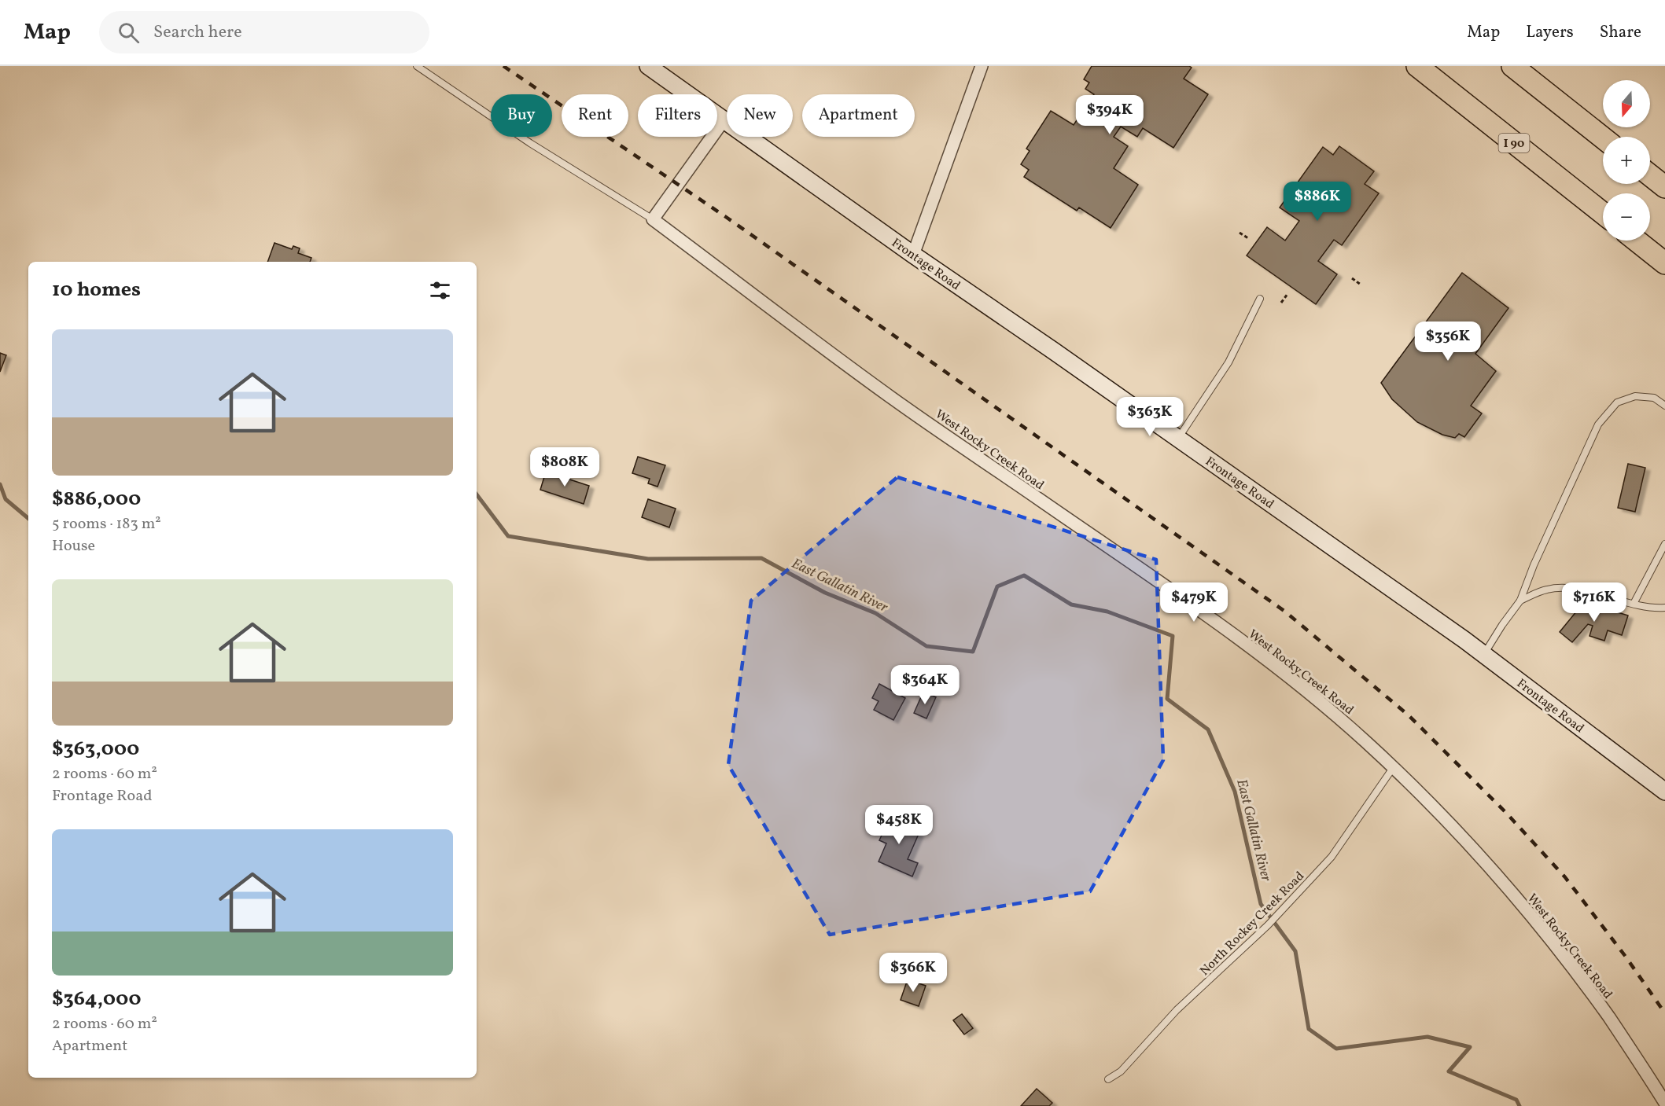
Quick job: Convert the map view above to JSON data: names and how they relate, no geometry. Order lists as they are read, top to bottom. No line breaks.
{"streets":{"highway":["I 90"],"street":["Frontage Road","West Rocky Creek Road"],"lane":["North Rockey Creek Road"]},"crossings":[["West Rocky Creek Road","North Rockey Creek Road"]],"water":["East Gallatin River"],"north":"bottom","page":{"header":"Map","search":"Search here","nav":["Map","Layers","Share"],"map_buttons":["+","−"],"chip":["Buy","Rent","Filters","New","Apartment"],"price":["$394K","$886K","$356K","$363K","$808K","$479K","$716K","$364K","$458K","$366K"],"heading":"10 homes","list":[{"name":"$886,000","note":"5 rooms · 183 m² · House"},{"name":"$363,000","note":"2 rooms · 60 m² · Frontage Road"},{"name":"$364,000","note":"2 rooms · 60 m² · Apartment"}]}}
